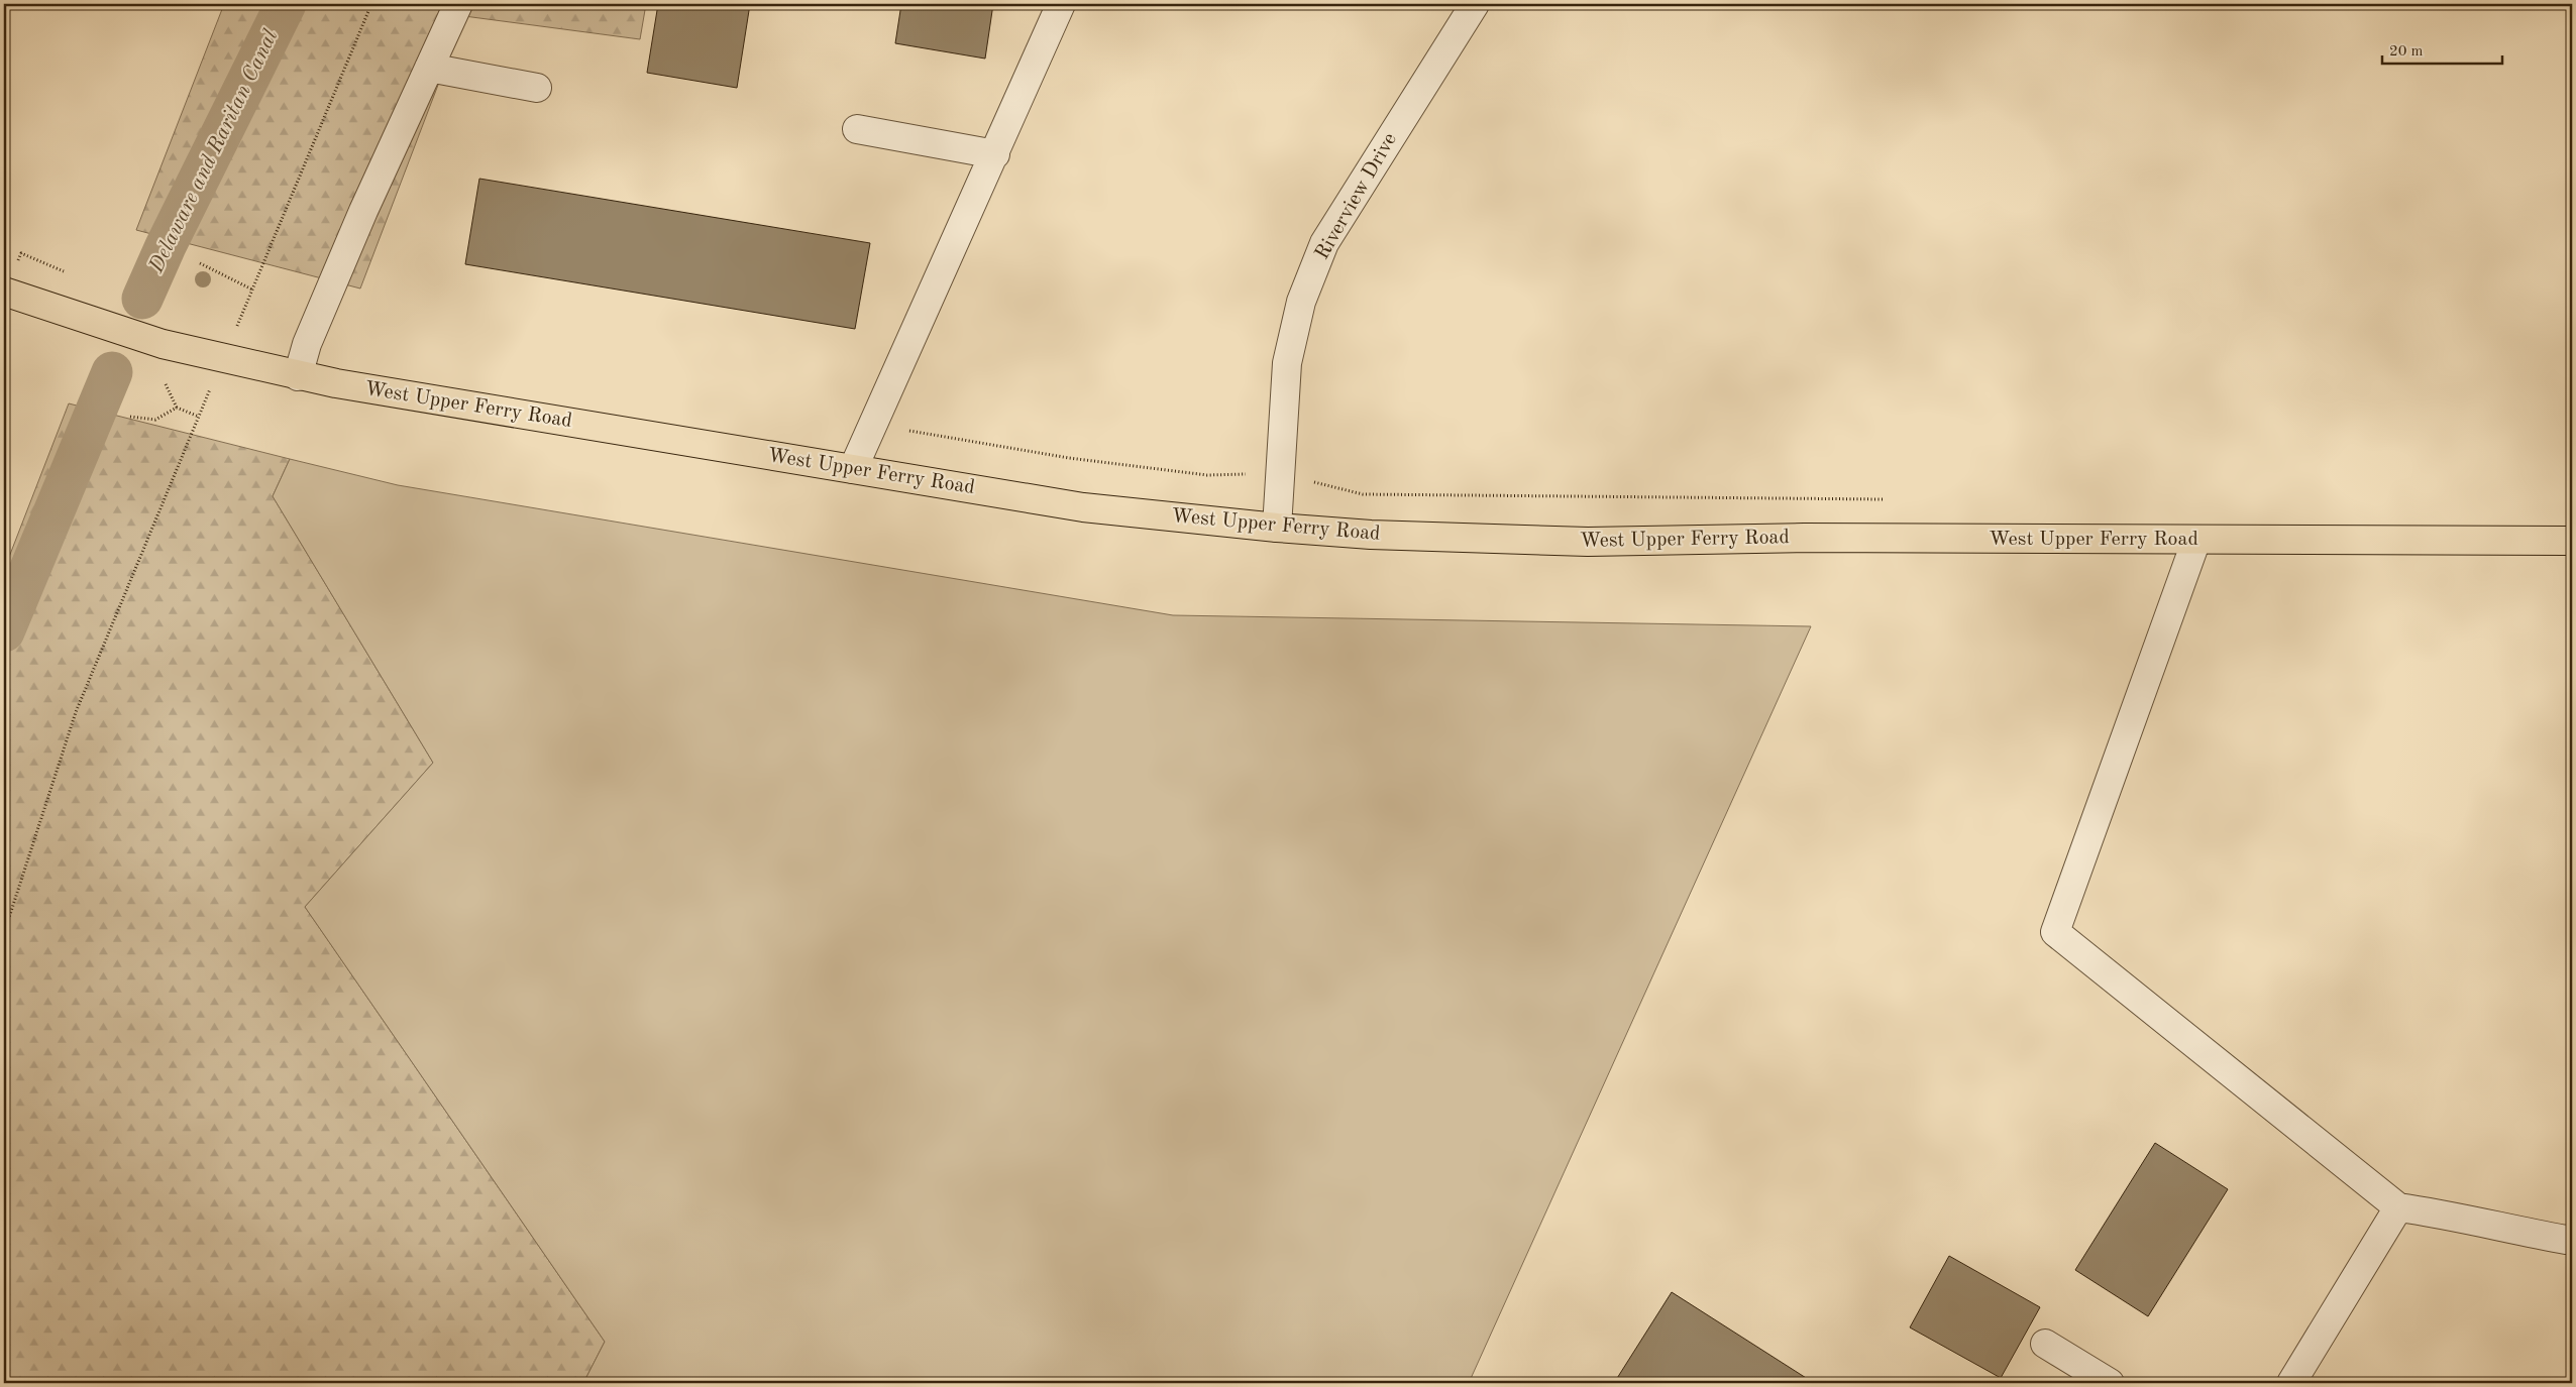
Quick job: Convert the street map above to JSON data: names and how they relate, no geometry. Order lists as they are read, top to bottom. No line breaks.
{"streets":{"main road":["West Upper Ferry Road"],"street":["Riverview Drive"]},"crossings":[["Riverview Drive","West Upper Ferry Road"]],"water":["Delaware and Raritan Canal"],"scale_bar":"20 m"}
